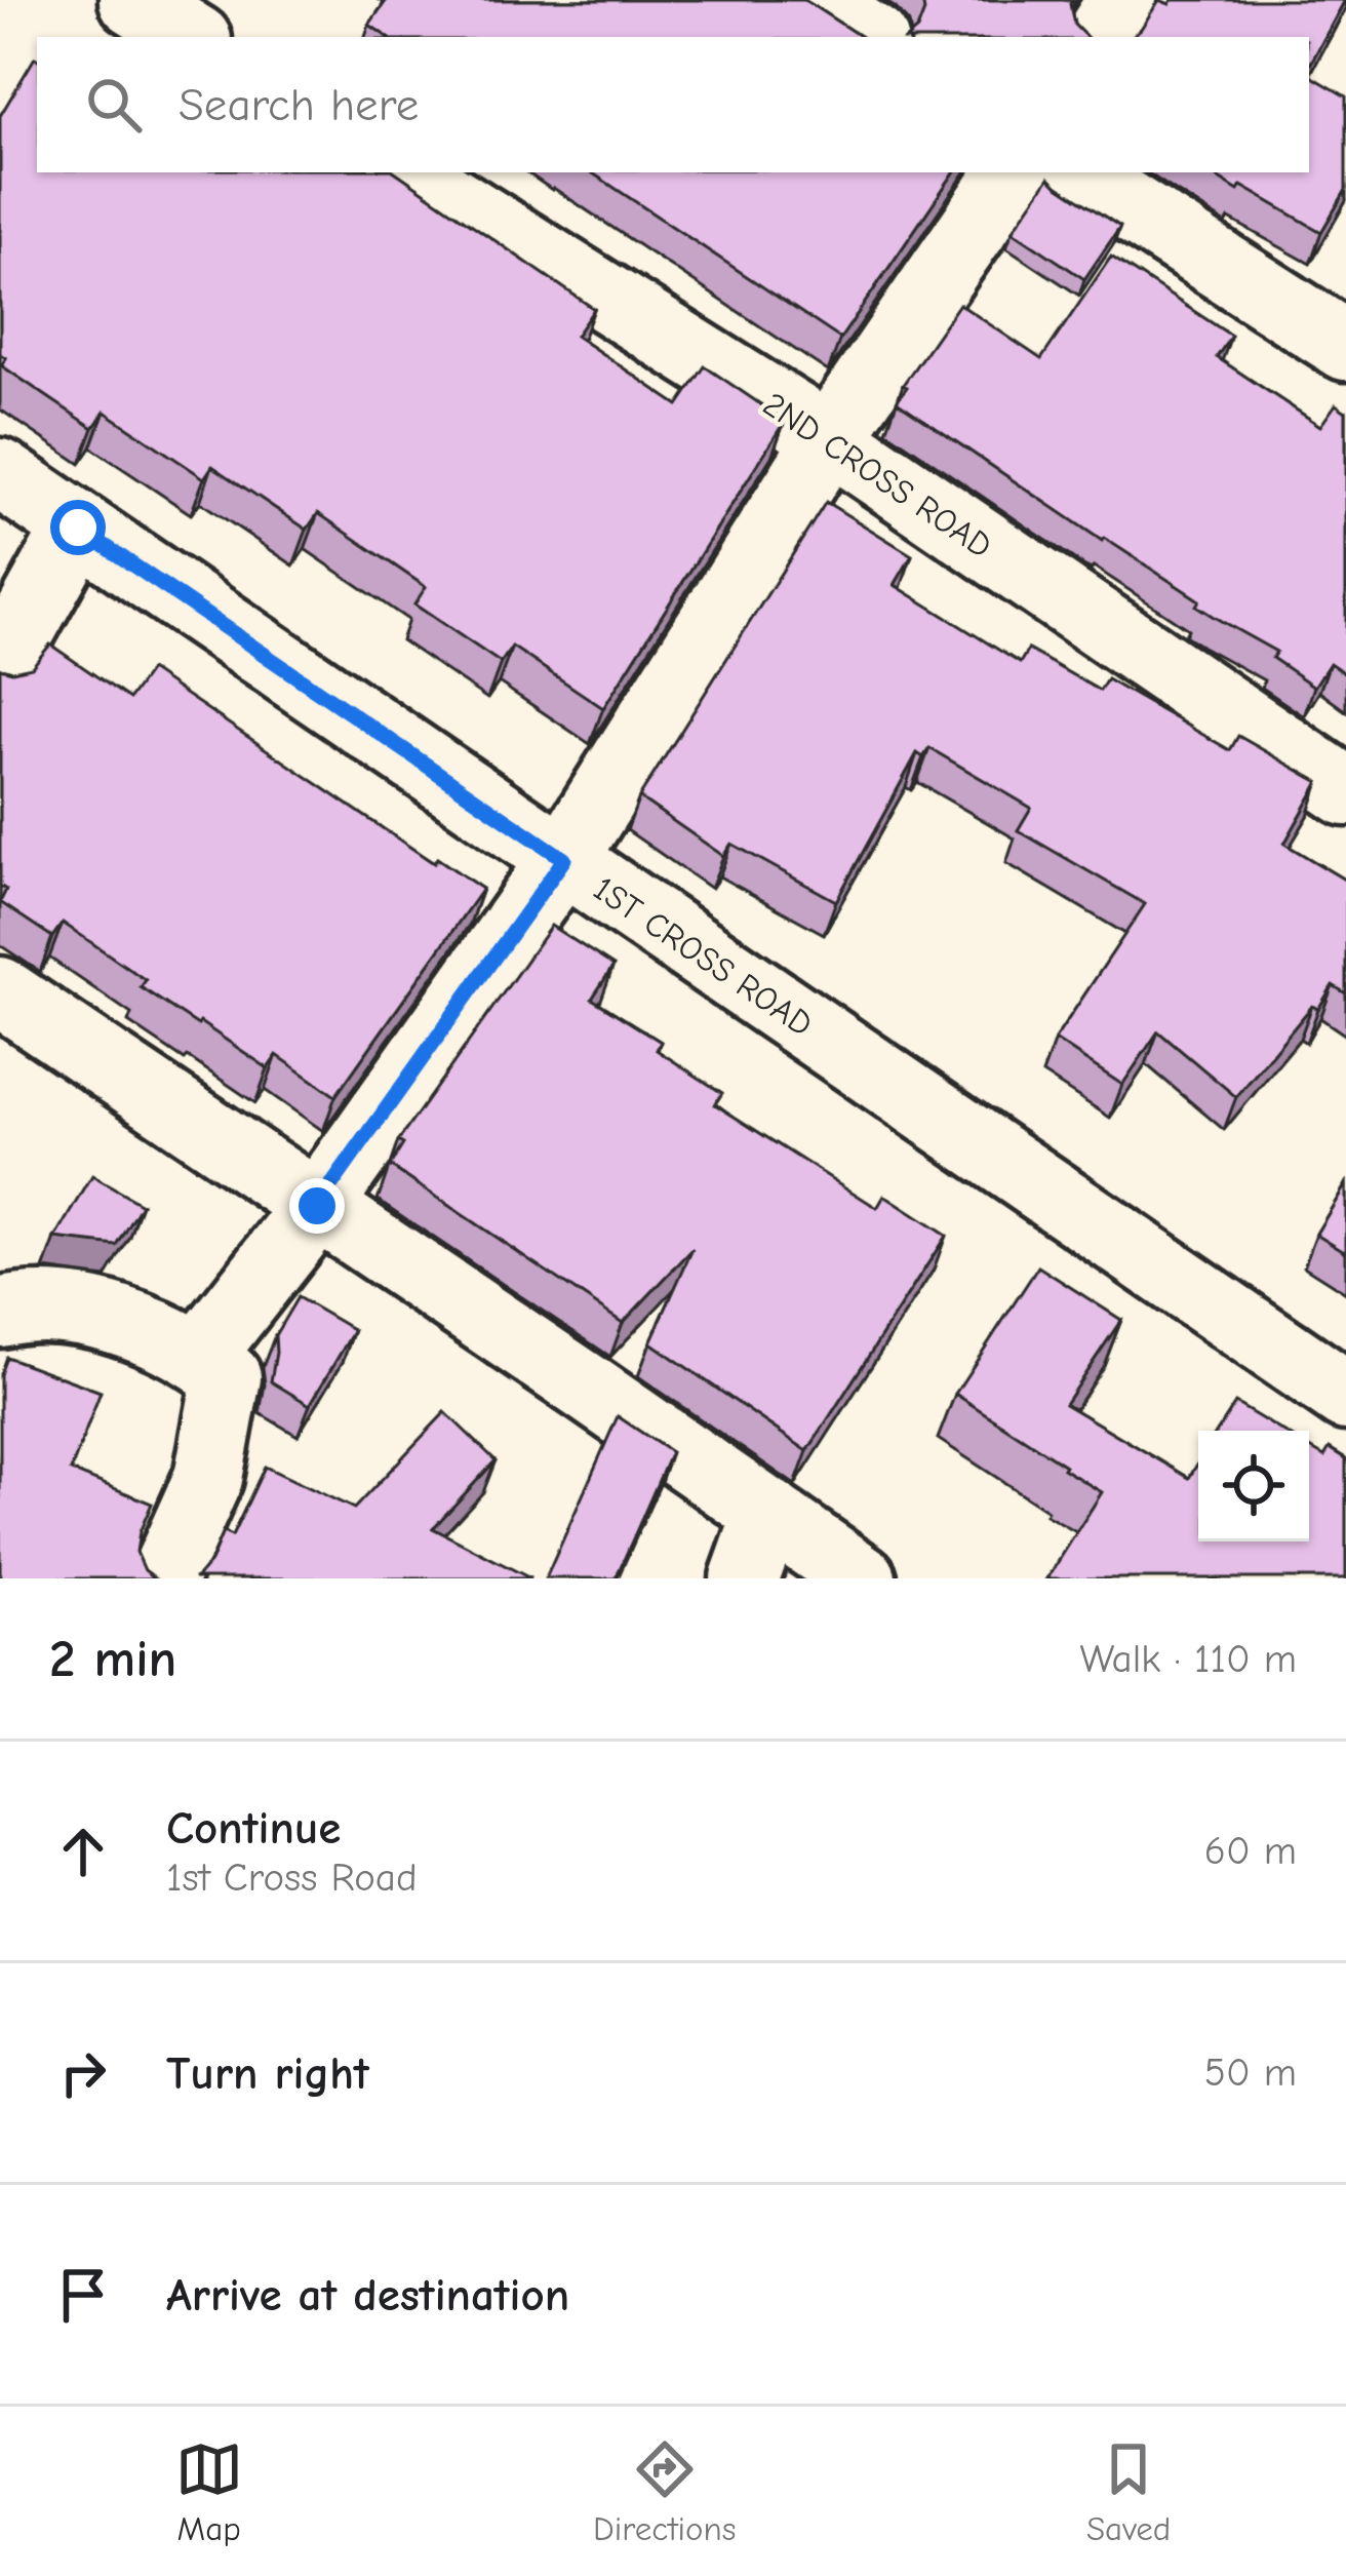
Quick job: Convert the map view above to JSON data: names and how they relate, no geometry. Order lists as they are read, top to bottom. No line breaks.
{"streets":{"street":["2ND CROSS ROAD","1ST CROSS ROAD"]},"page":{"search":"Search here","heading":["2 min","Walk · 110 m"],"list":[["Continue","1st Cross Road","60 m"],["Turn right","50 m"],"Arrive at destination"],"nav":["Map","Directions","Saved"]}}
